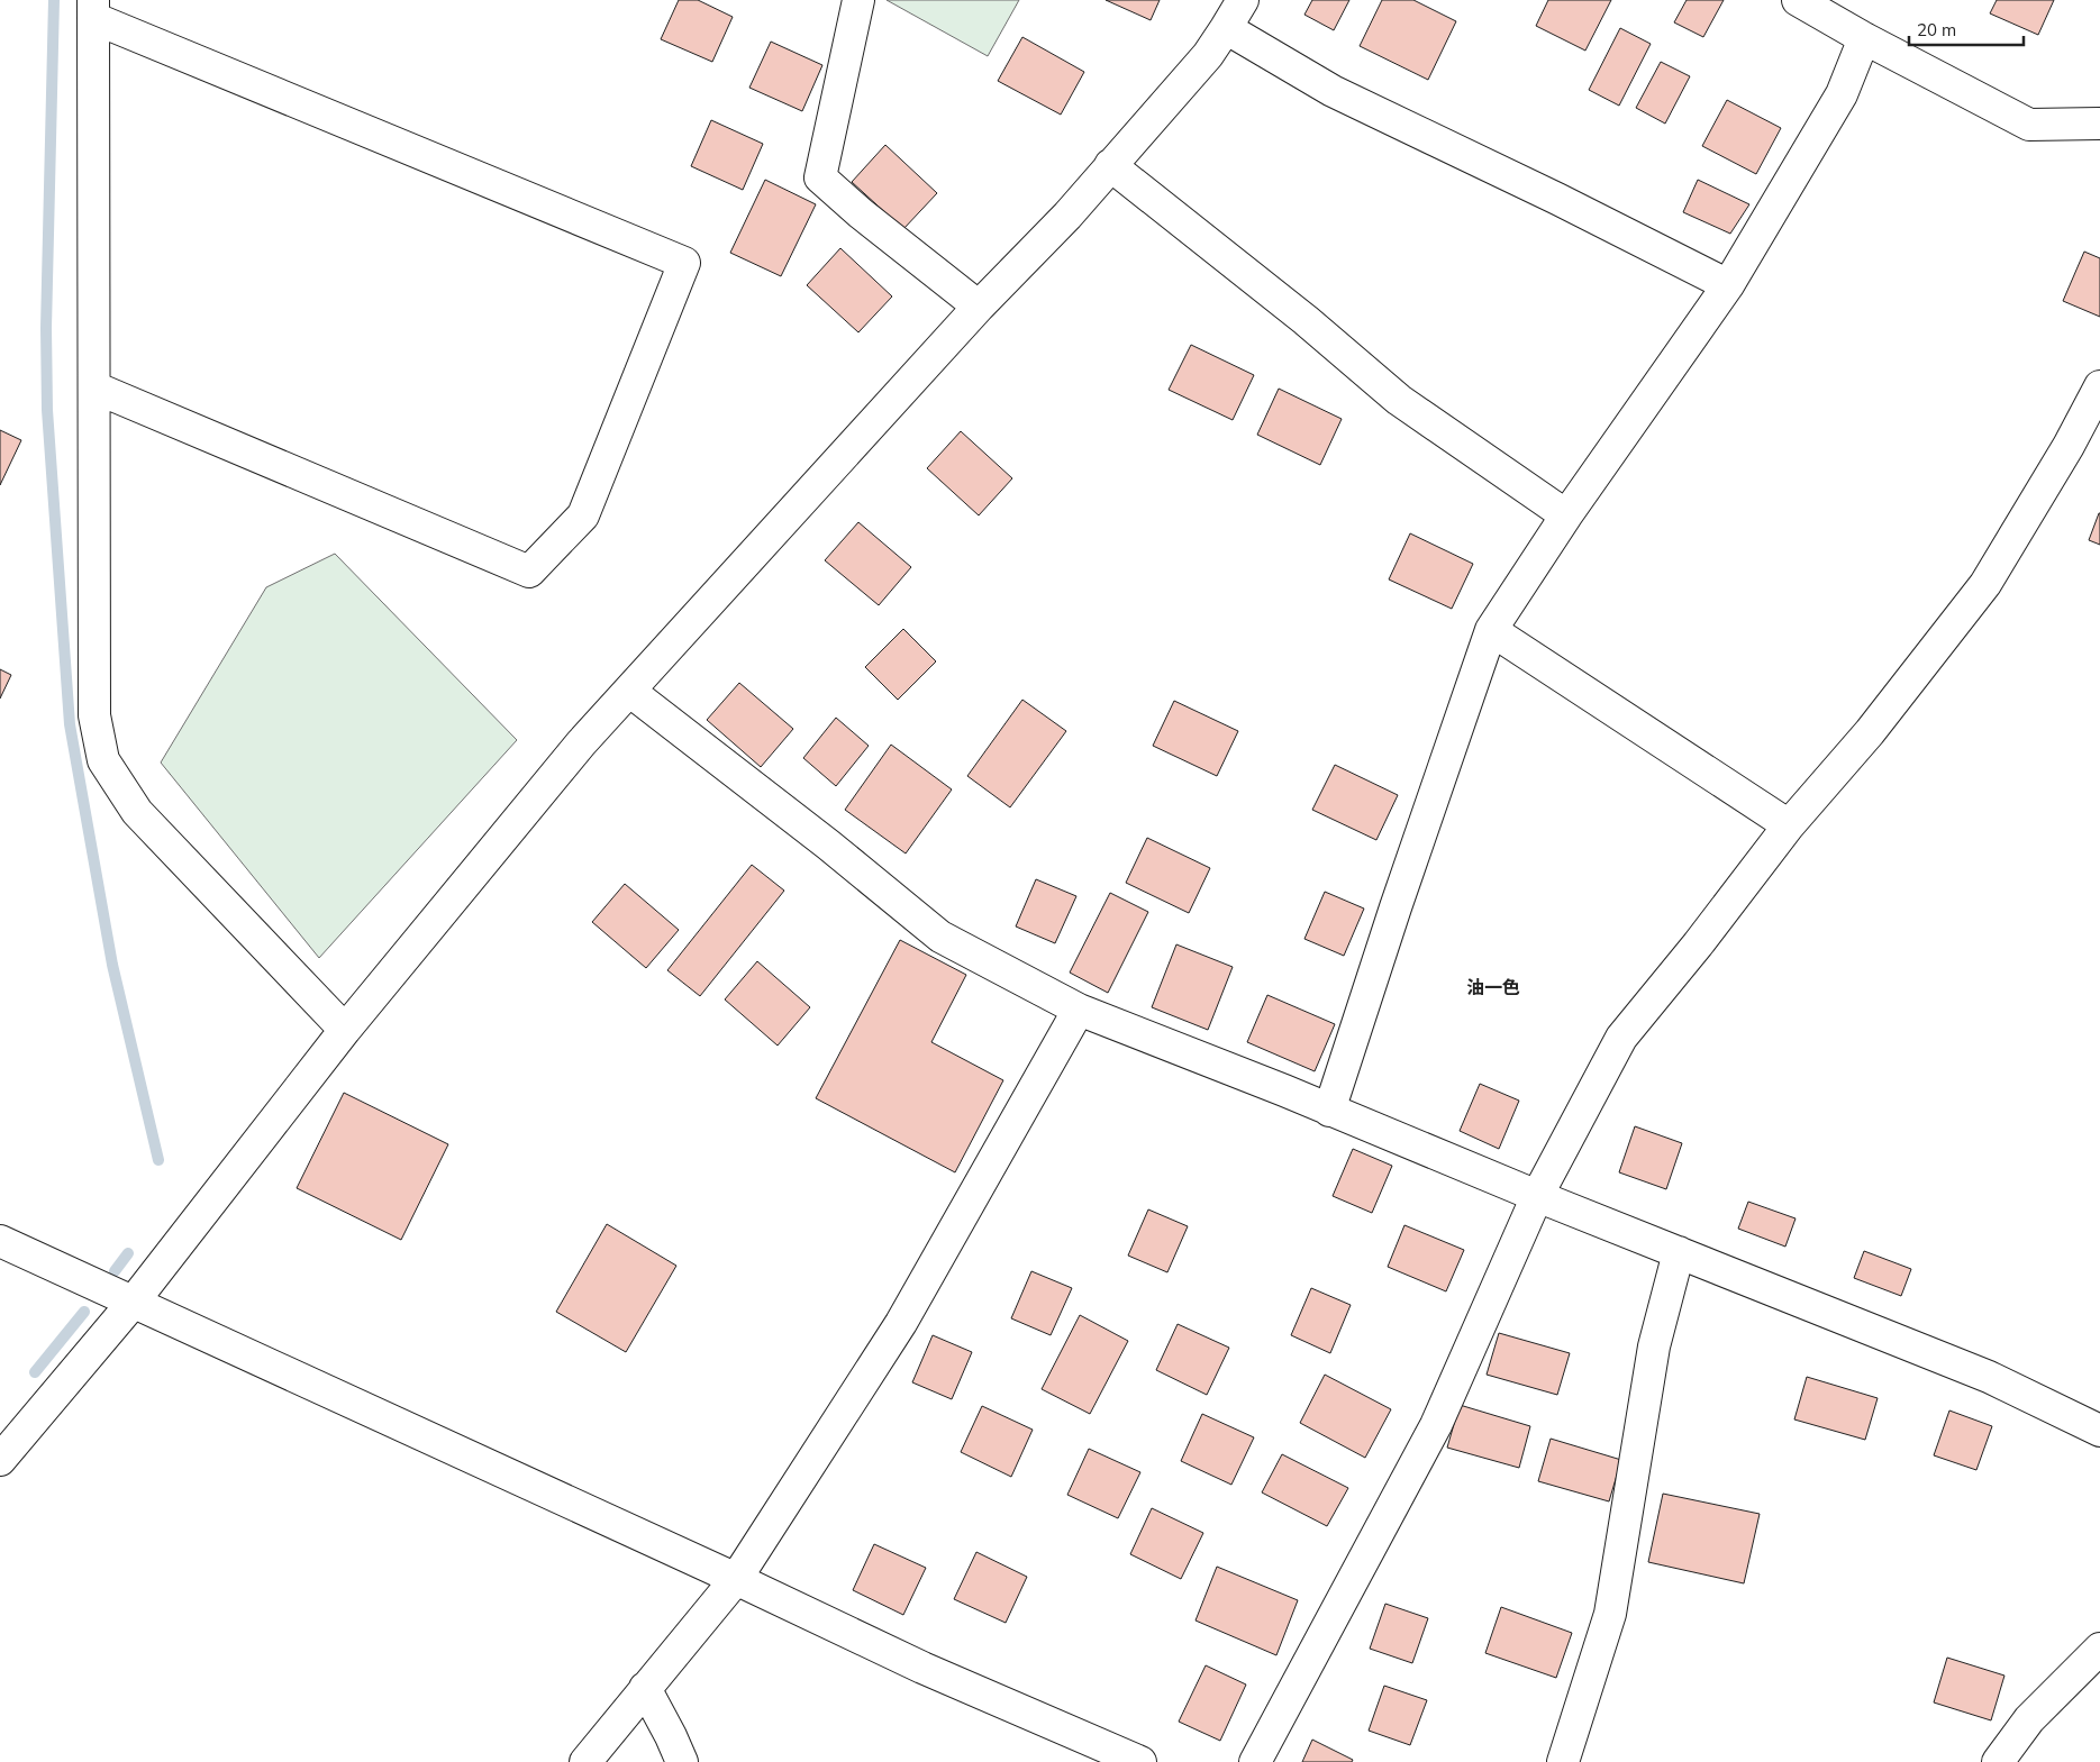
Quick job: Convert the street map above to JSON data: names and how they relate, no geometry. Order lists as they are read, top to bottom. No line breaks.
{"districts":["油一色"],"scale_bar":"20 m"}
